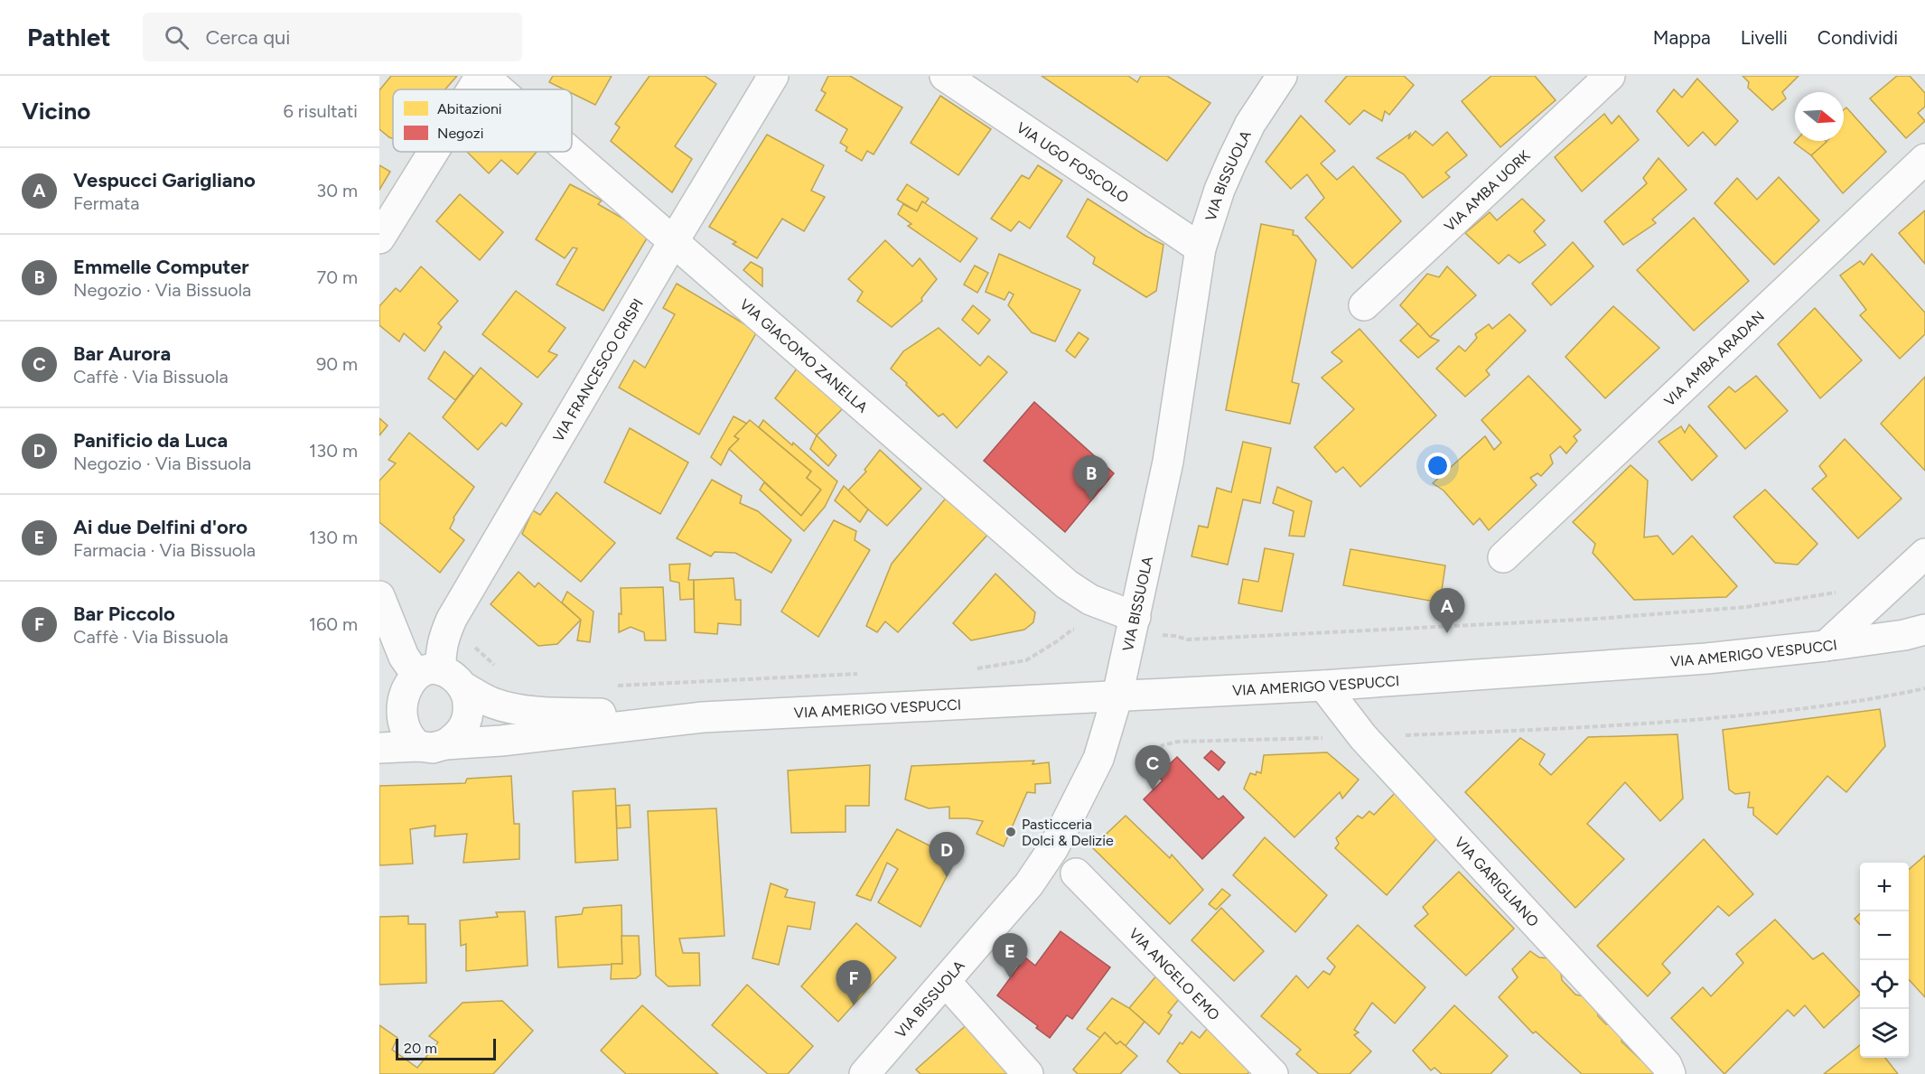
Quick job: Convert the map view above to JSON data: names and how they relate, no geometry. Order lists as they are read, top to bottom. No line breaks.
{"streets":{"street":["VIA UGO FOSCOLO","VIA BISSUOLA","VIA AMBA UORK","VIA GIACOMO ZANELLA","VIA AMBA ARADAN","VIA FRANCESCO CRISPI","VIA AMERIGO VESPUCCI","VIA GARIGLIANO","VIA ANGELO EMO"]},"crossings":[["VIA UGO FOSCOLO","VIA BISSUOLA"],["VIA BISSUOLA","VIA GIACOMO ZANELLA"],["VIA BISSUOLA","VIA AMERIGO VESPUCCI"],["VIA GIACOMO ZANELLA","VIA FRANCESCO CRISPI"],["VIA FRANCESCO CRISPI","VIA AMERIGO VESPUCCI"],["VIA AMERIGO VESPUCCI","VIA GARIGLIANO"]],"places":["Pasticceria Dolci & Delizie"],"legend":["Abitazioni","Negozi"],"scale_bar":"20 m","north":"right","page":{"header":"Pathlet","search":"Cerca qui","nav":["Mappa","Livelli","Condividi"],"heading":["Vicino","6 risultati"],"list":[{"mark":"A","name":"Vespucci Garigliano","note":"Fermata","value":"30 m"},{"mark":"B","name":"Emmelle Computer","note":"Negozio · Via Bissuola","value":"70 m"},{"mark":"C","name":"Bar Aurora","note":"Caffè · Via Bissuola","value":"90 m"},{"mark":"D","name":"Panificio da Luca","note":"Negozio · Via Bissuola","value":"130 m"},{"mark":"E","name":"Ai due Delfini d'oro","note":"Farmacia · Via Bissuola","value":"130 m"},{"mark":"F","name":"Bar Piccolo","note":"Caffè · Via Bissuola","value":"160 m"}],"pins":["B","A","C","D","E","F"],"map_buttons":["+","−"],"scale":"20 m"}}
